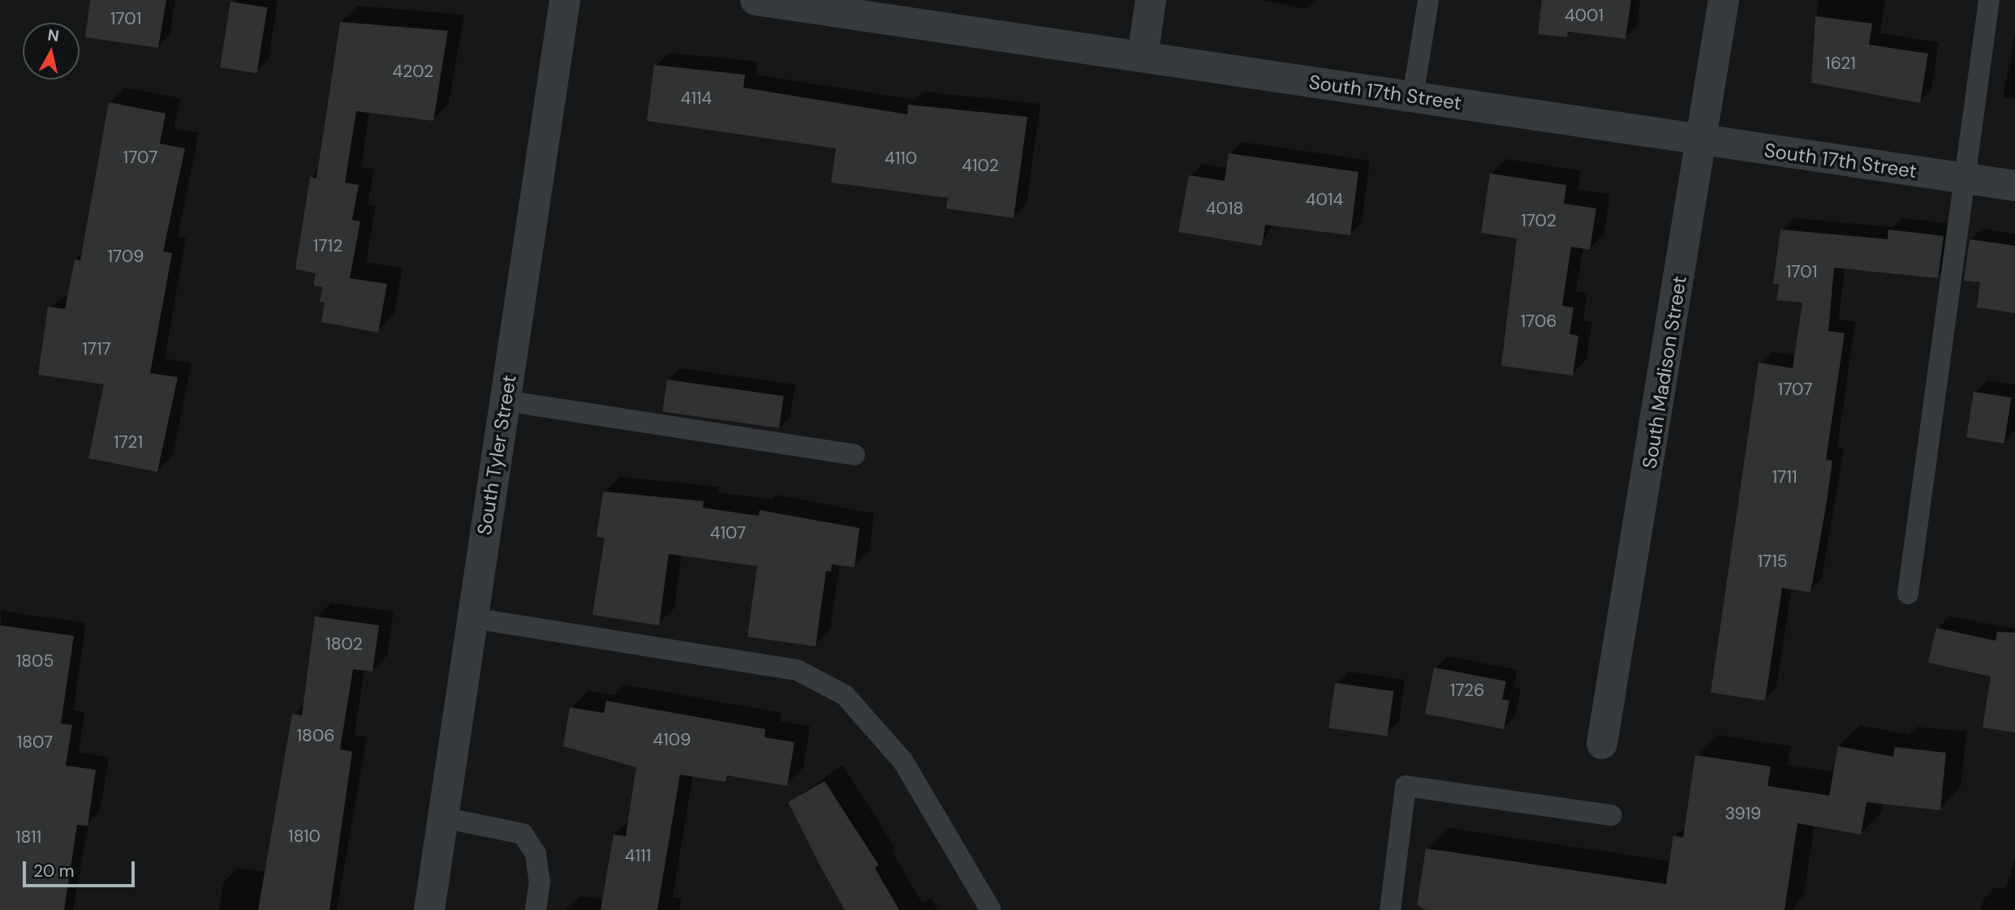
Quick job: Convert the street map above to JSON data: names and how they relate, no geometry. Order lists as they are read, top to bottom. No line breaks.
{"streets":{"street":["South 17th Street","South Madison Street","South Tyler Street"]},"crossings":[["South 17th Street","South Madison Street"]],"house_numbers":["4001","1701","1621","4202","4114","1707","4110","4102","4014","4018","1702","1712","1709","1701","1706","1717","1707","1721","1711","4107","1715","1802","1805","1726","1806","4109","1807","3919","1810","1811","4111"],"scale_bar":"20 m","north":"top"}
